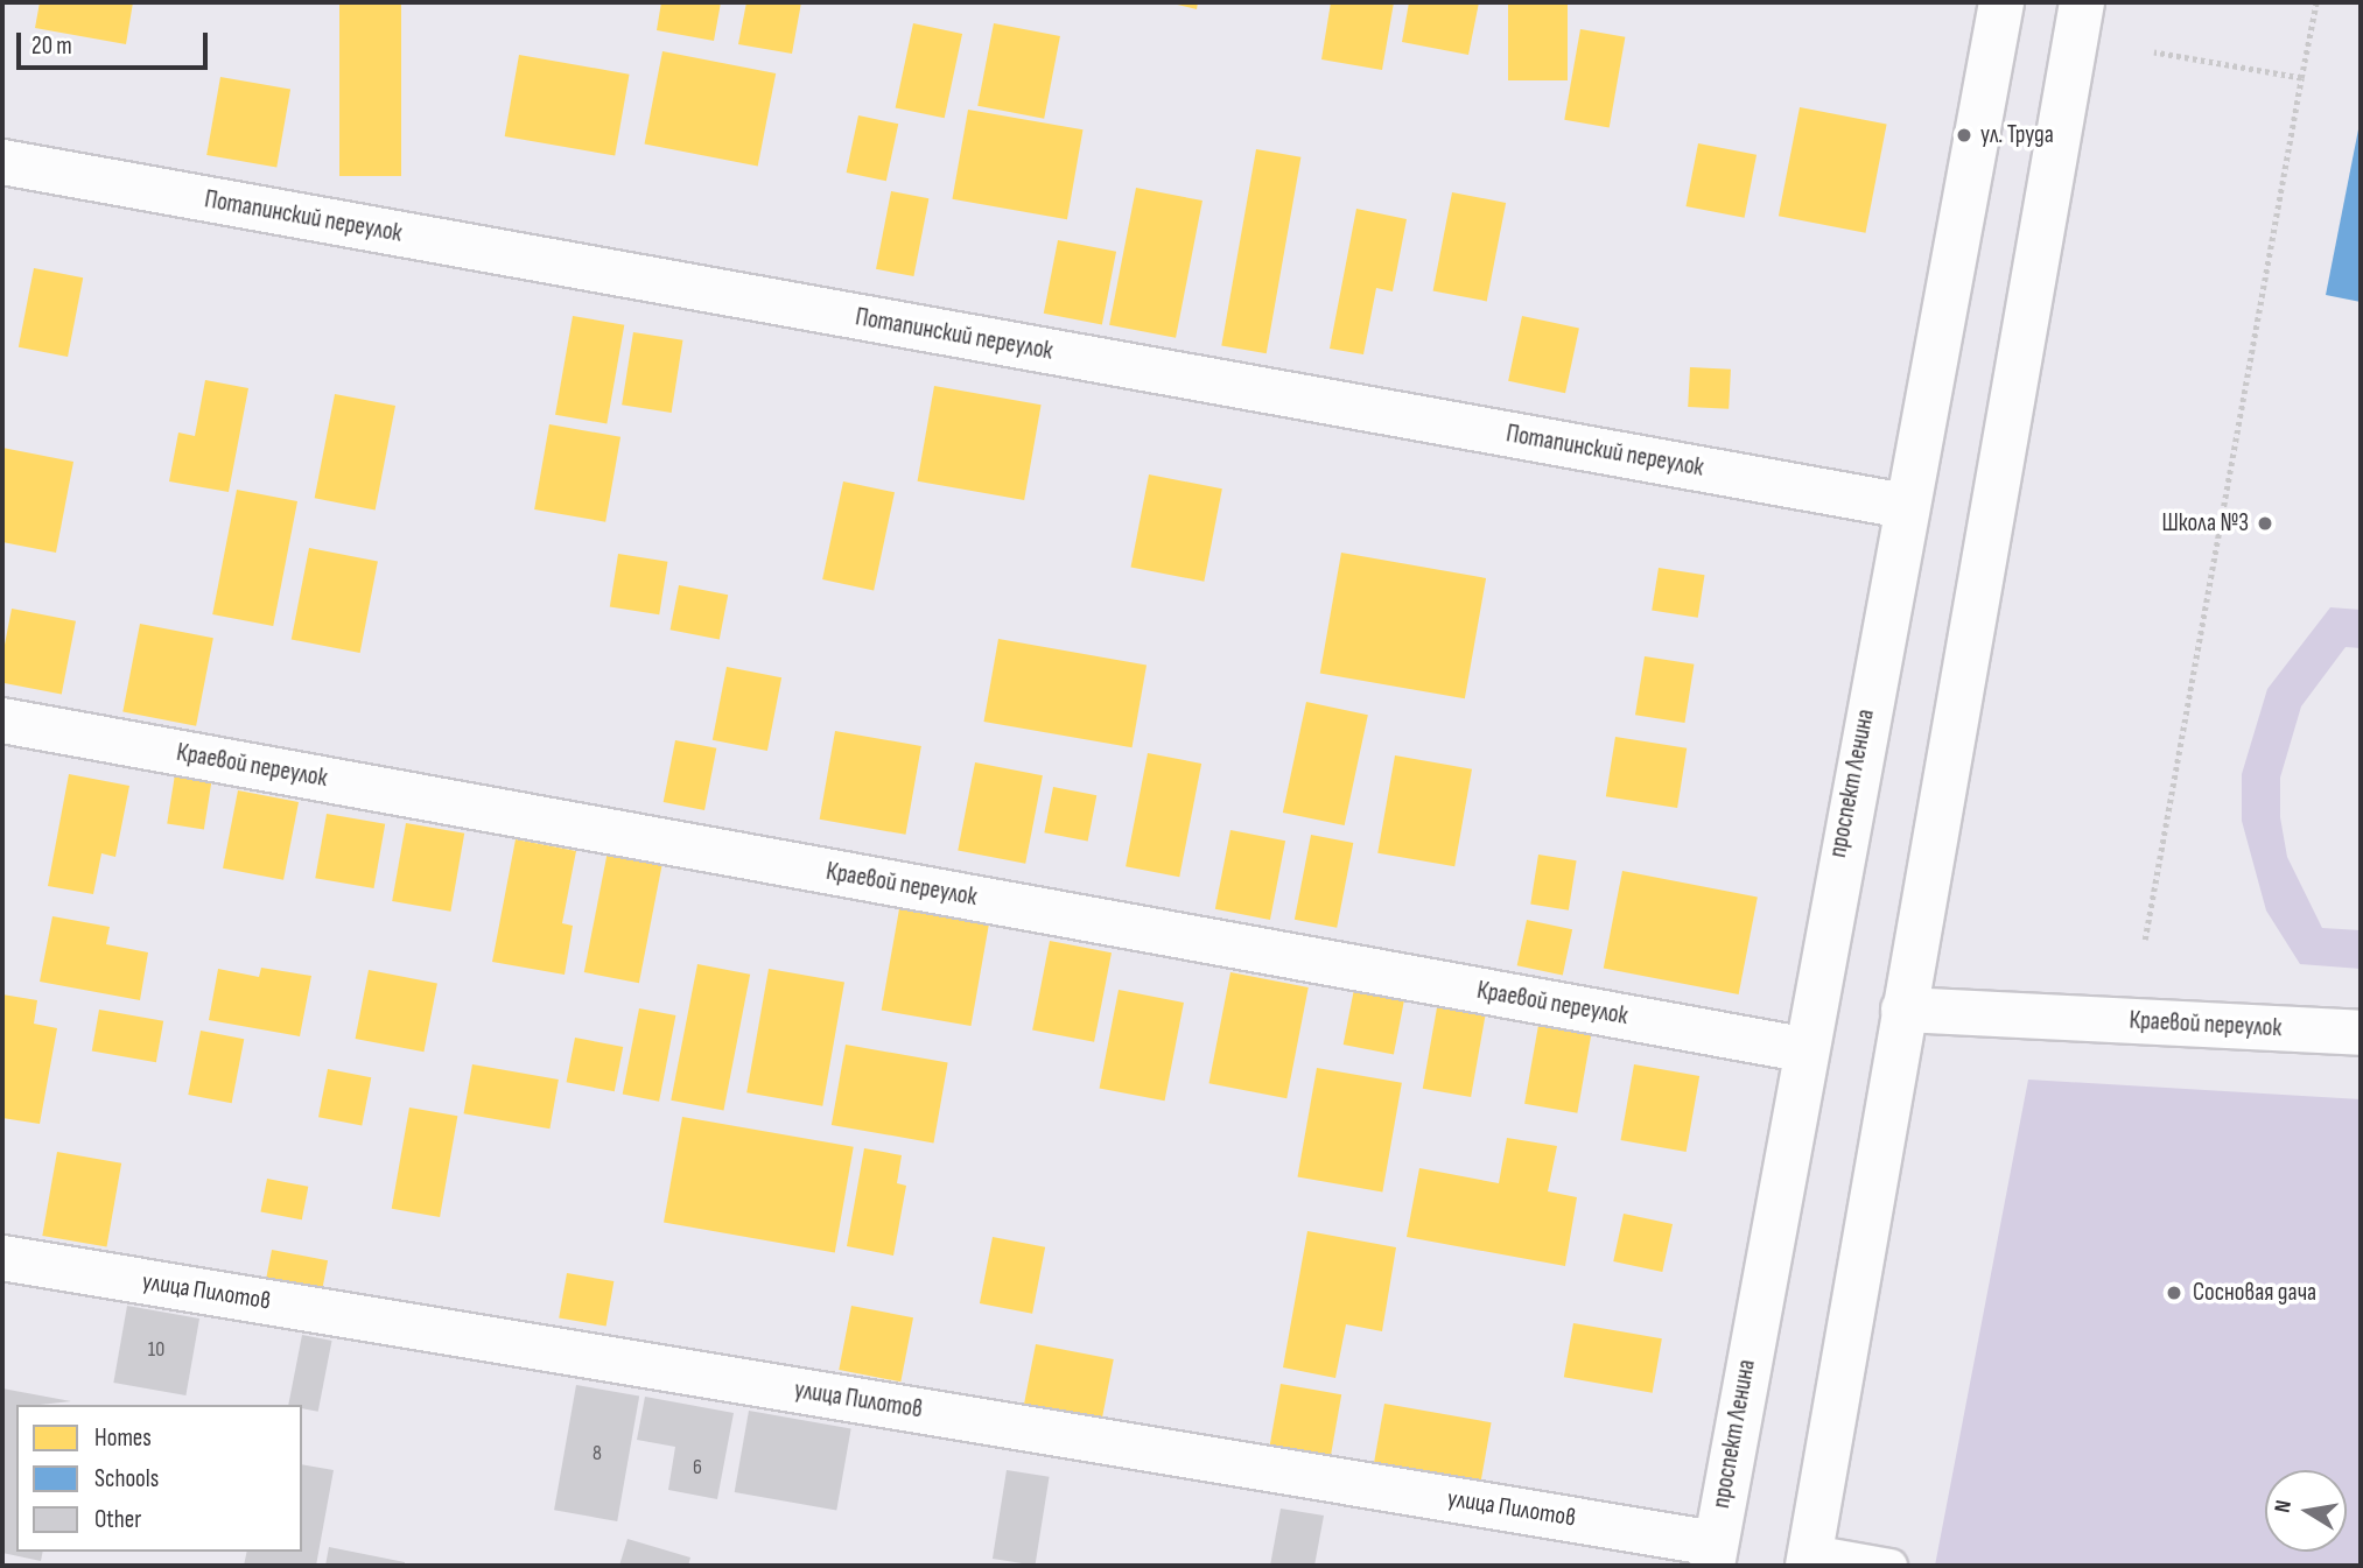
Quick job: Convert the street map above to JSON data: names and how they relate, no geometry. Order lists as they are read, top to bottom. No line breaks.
{"streets":{"street":["Потапинский переулок","Краевой переулок","проспект Ленина","улица Пилотов"]},"crossings":[["Потапинский переулок","проспект Ленина"],["Краевой переулок","проспект Ленина"],["проспект Ленина","улица Пилотов"]],"places":["ул. Труда","Школа №3","Сосновая дача"],"house_numbers":["10","8","6"],"legend":["Homes","Schools","Other"],"scale_bar":"20 m","north":"left"}
